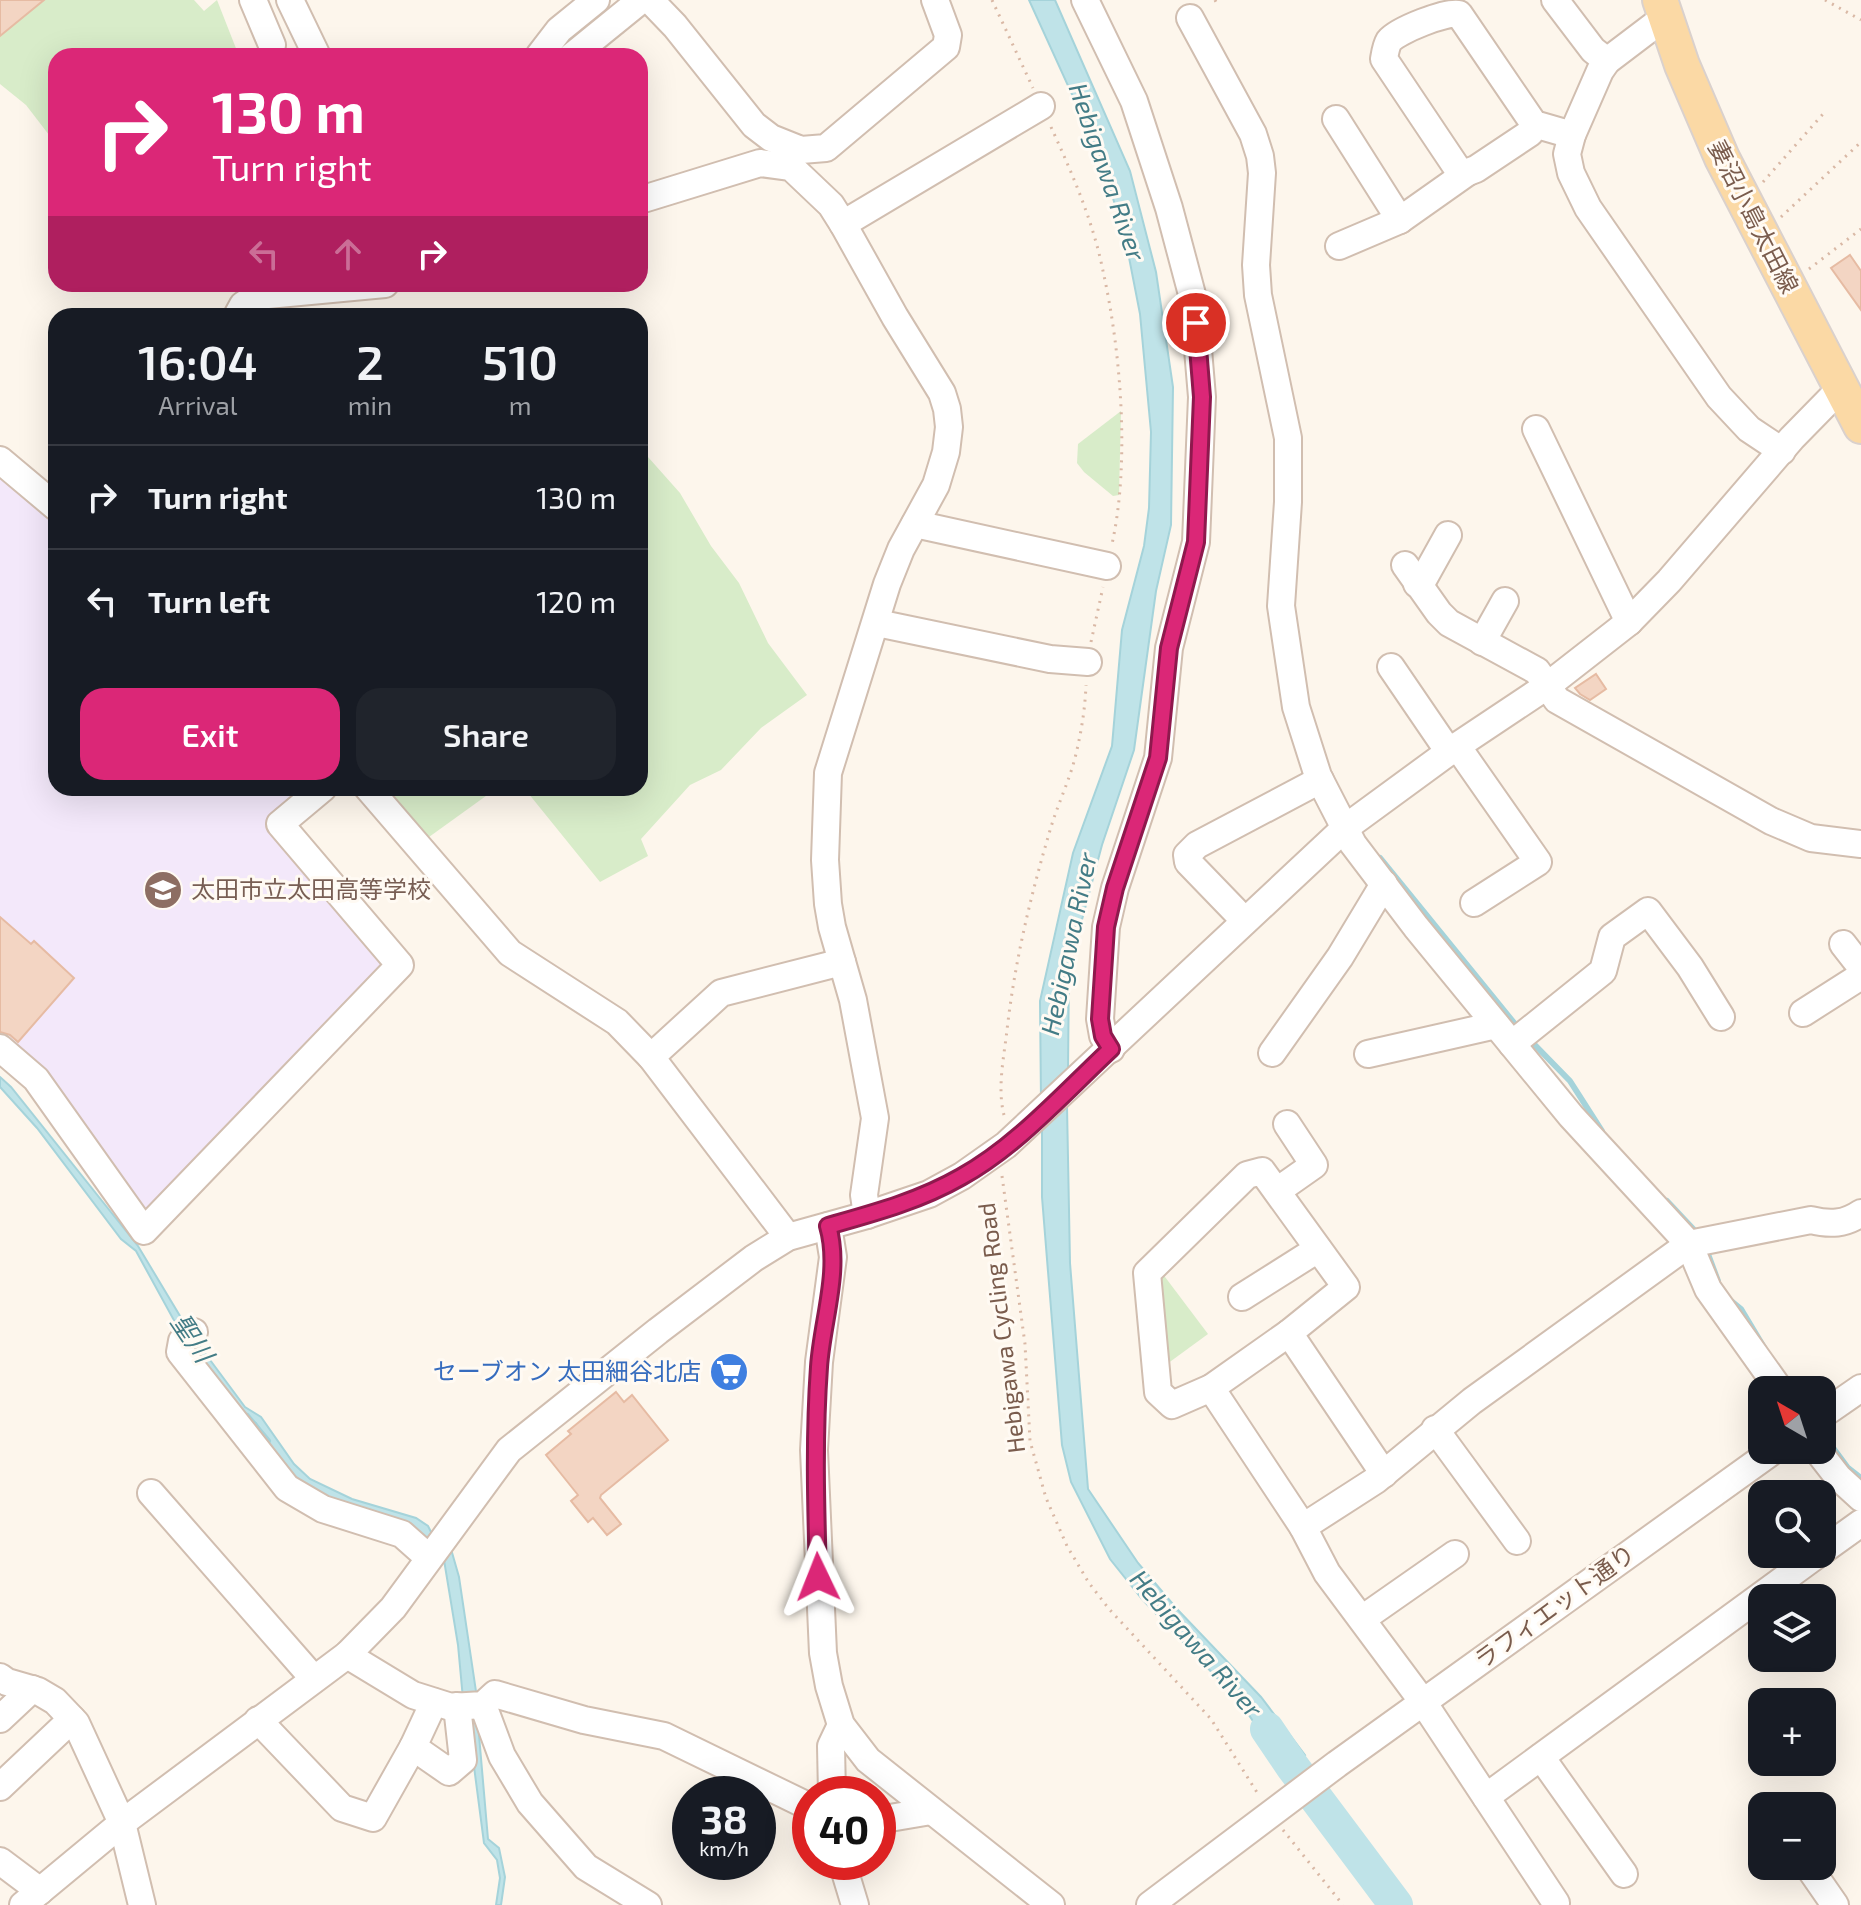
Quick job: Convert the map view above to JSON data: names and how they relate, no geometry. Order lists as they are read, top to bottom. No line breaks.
{"streets":{"main road":["妻沼小島太田線"],"street":["ラフィエット通り"],"path":["Hebigawa Cycling Road"]},"crossings":[["Hebigawa Cycling Road","ラフィエット通り"]],"water":["Hebigawa River","聖川"],"places":{"school or university":["太田市立太田高等学校"],"supermarket":["セーブオン 太田細谷北店"]},"north":"top left","page":{"turn":["130 m","Turn right"],"eta":["16:04","Arrival","2","min","510","m"],"list":[{"name":"Turn right","value":"130 m"},{"name":"Turn left","value":"120 m"}],"buttons":["Exit","Share"],"map_buttons":["+","−"],"speed":"38 km/h","limit":"40"}}
